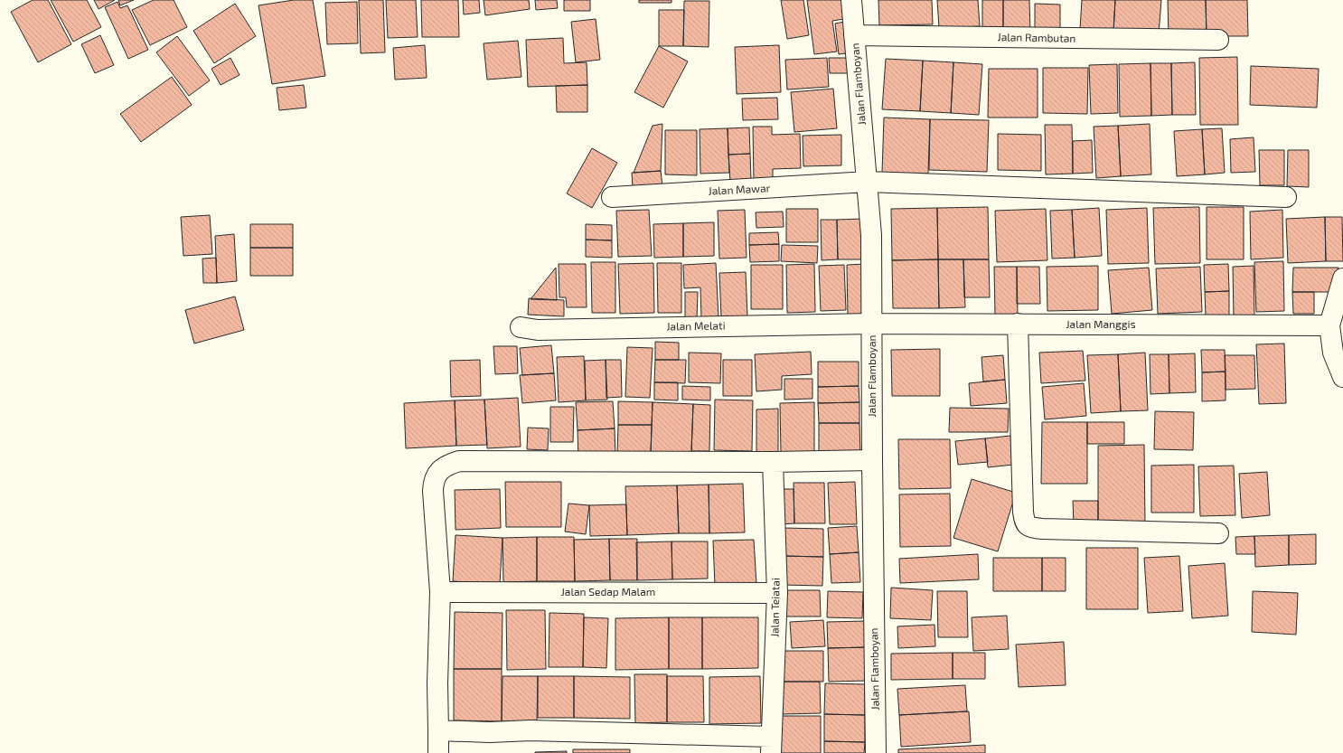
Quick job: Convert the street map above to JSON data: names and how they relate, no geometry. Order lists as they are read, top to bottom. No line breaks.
{"streets":{"street":["Jalan Rambutan","Jalan Flamboyan","Jalan Mawar","Jalan Manggis","Jalan Melati","Jalan Sedap Malam","Jalan Teiatai"]},"crossings":[["Jalan Rambutan","Jalan Flamboyan"],["Jalan Flamboyan","Jalan Mawar"],["Jalan Flamboyan","Jalan Manggis"],["Jalan Flamboyan","Jalan Melati"],["Jalan Manggis","Jalan Melati"],["Jalan Sedap Malam","Jalan Teiatai"]]}
